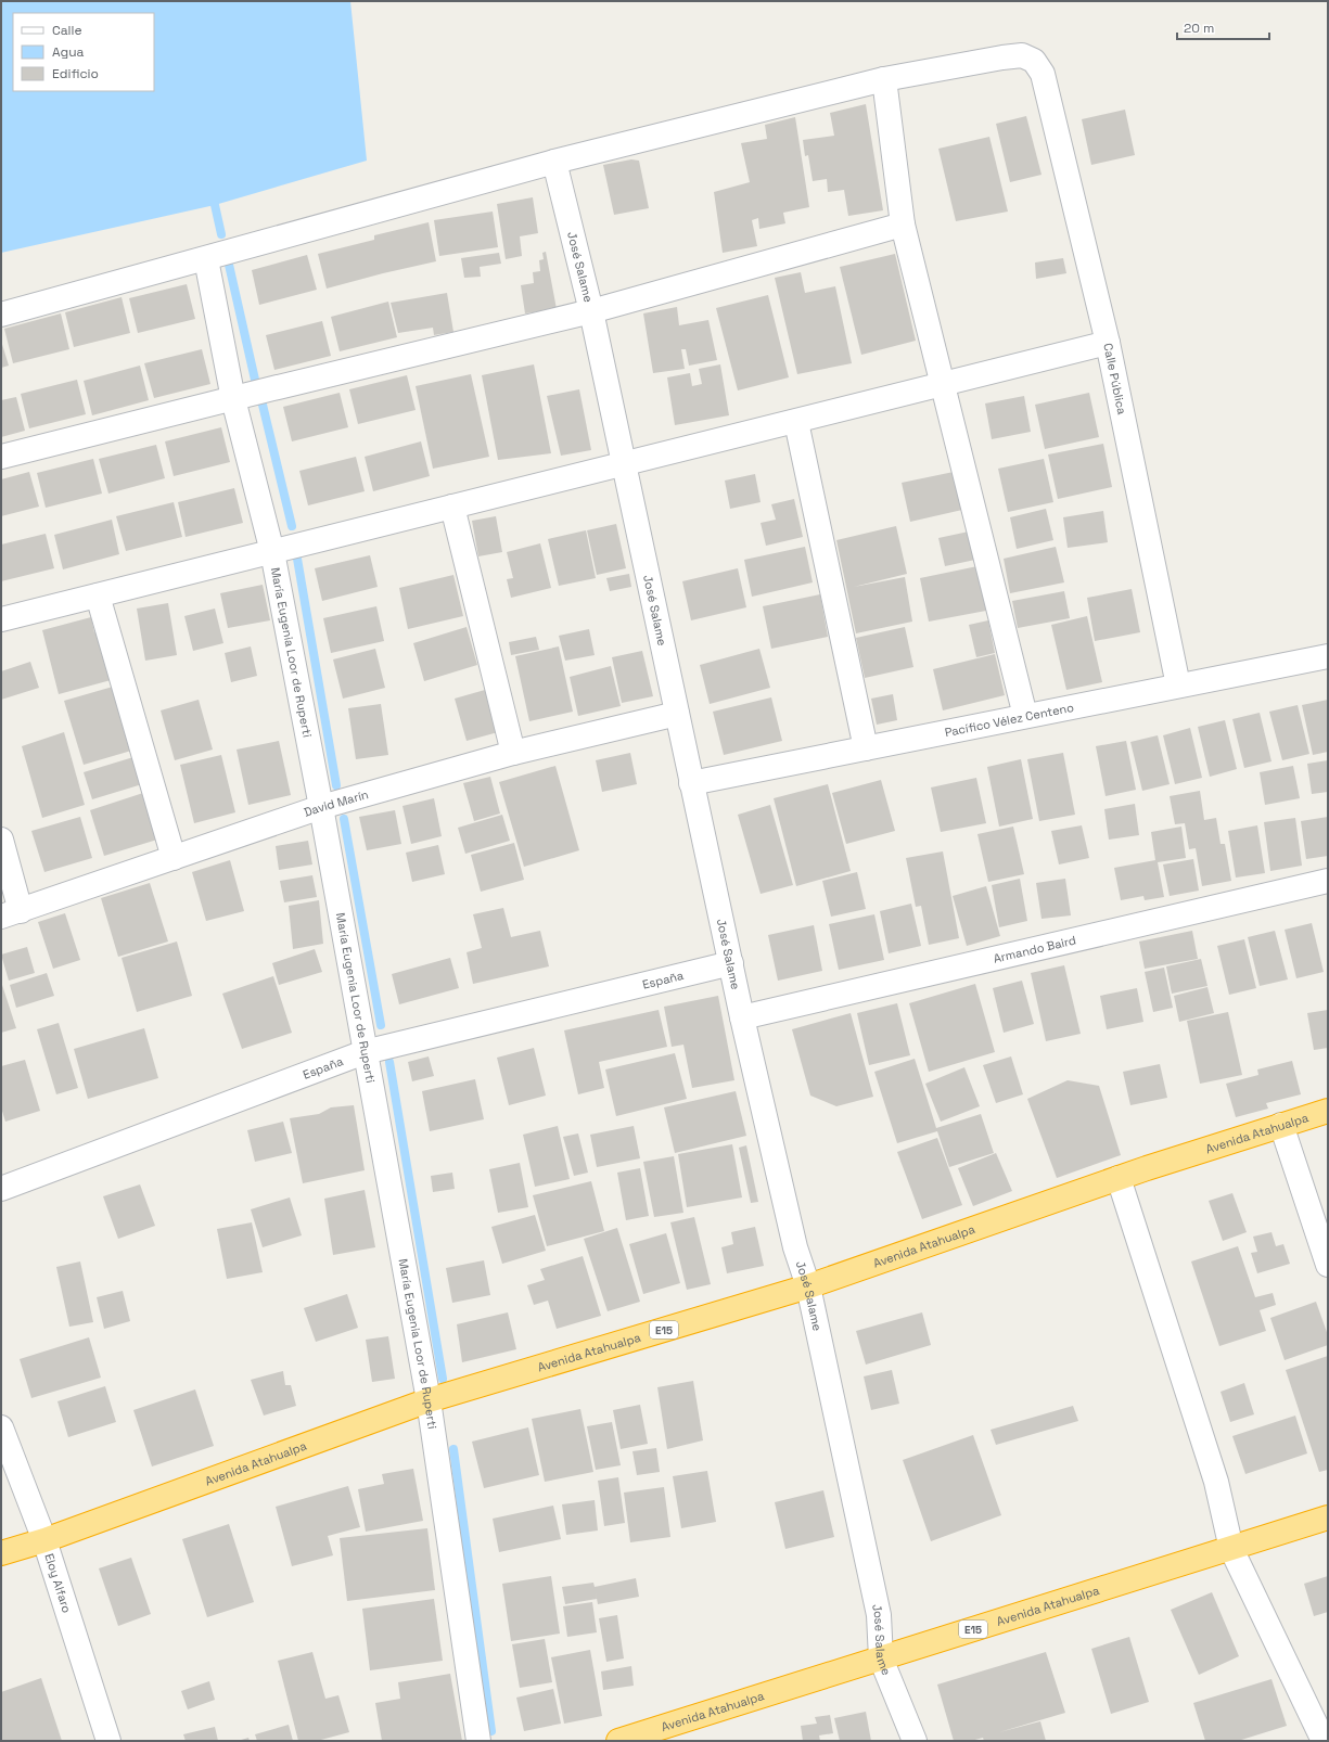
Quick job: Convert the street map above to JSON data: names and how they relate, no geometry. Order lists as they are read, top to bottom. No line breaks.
{"streets":{"highway":["Avenida Atahualpa","E15"],"street":["José Salame","Calle Pública","María Eugenia Loor de Ruperti","Pacífico Vélez Centeno","David Marín","Armando Baird","España","Eloy Alfaro"]},"crossings":[["José Salame","Pacífico Vélez Centeno"],["José Salame","David Marín"],["José Salame","Armando Baird"],["José Salame","España"],["José Salame","Avenida Atahualpa"],["Calle Pública","Pacífico Vélez Centeno"],["María Eugenia Loor de Ruperti","David Marín"],["María Eugenia Loor de Ruperti","España"],["María Eugenia Loor de Ruperti","Avenida Atahualpa"],["Avenida Atahualpa","Eloy Alfaro"]],"legend":["Calle","Agua","Edificio"],"scale_bar":"20 m"}
